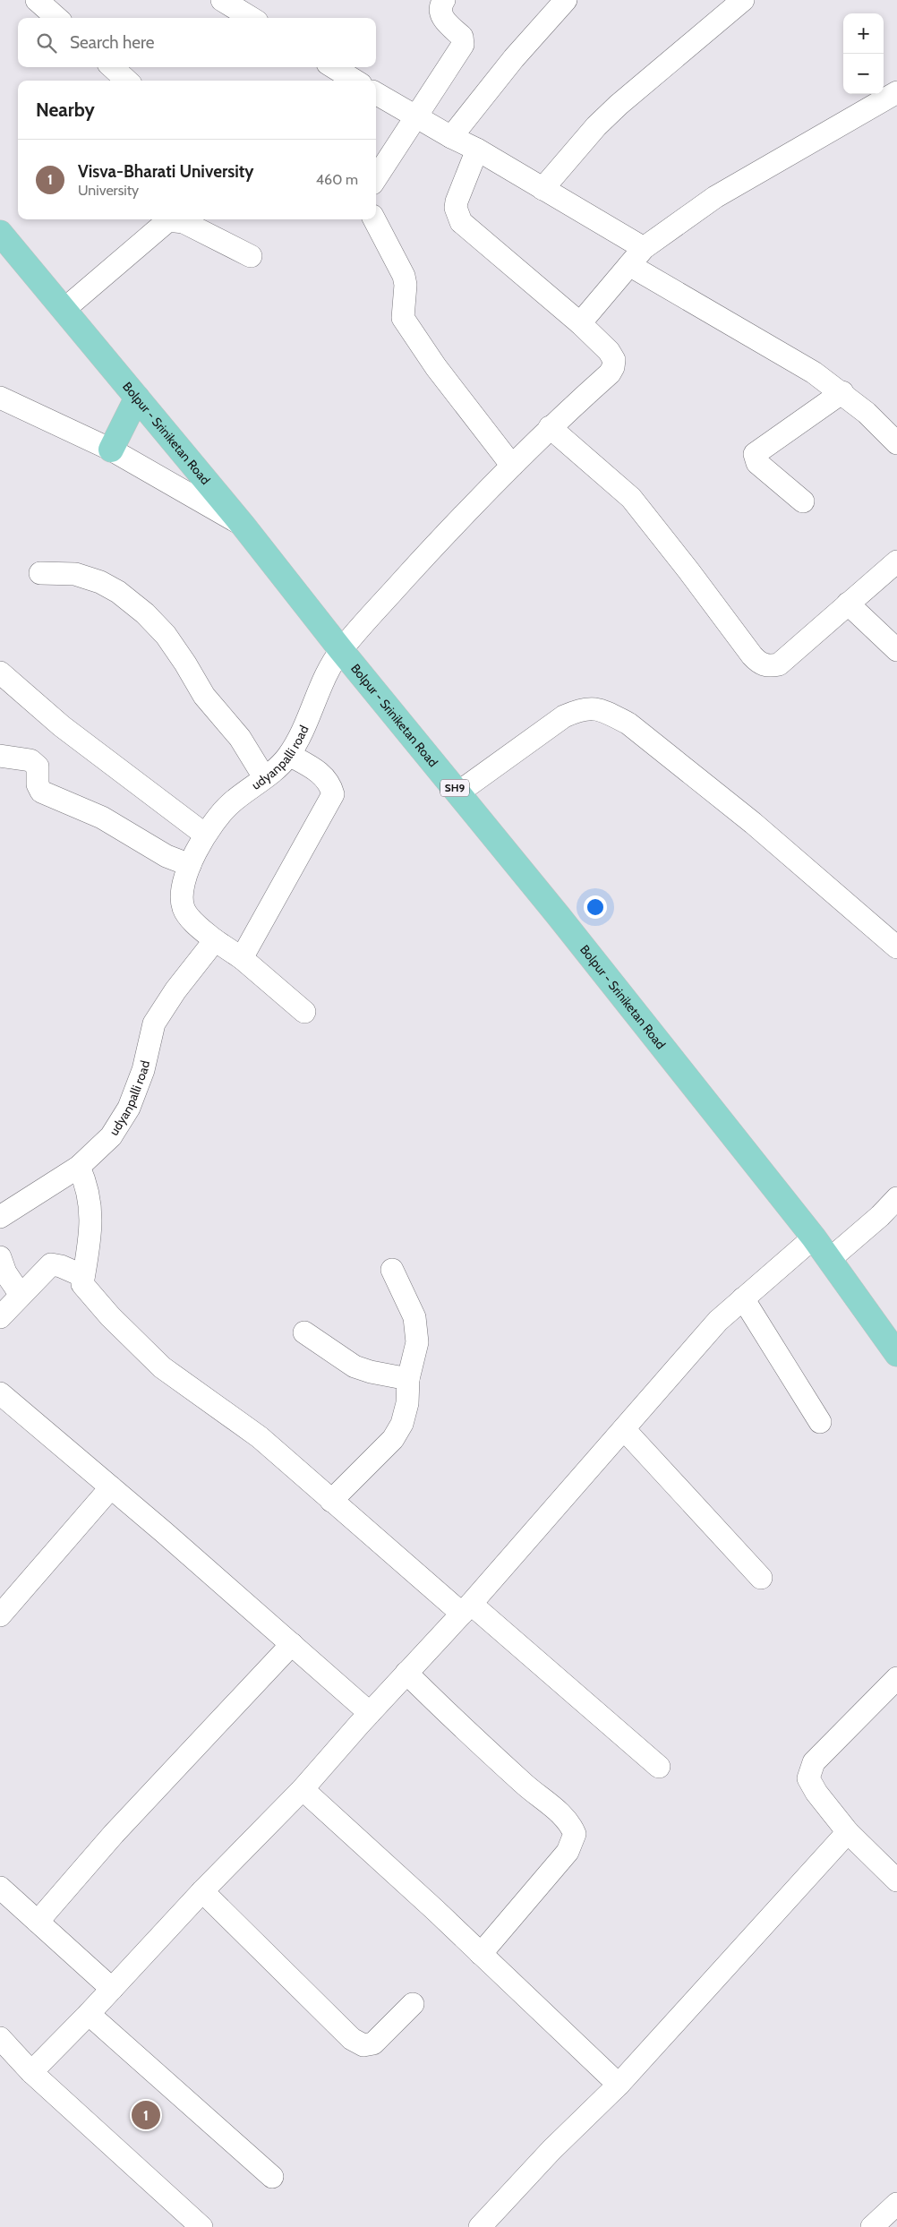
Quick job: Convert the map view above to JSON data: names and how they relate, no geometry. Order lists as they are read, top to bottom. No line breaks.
{"streets":{"main road":["Bolpur - Sriniketan Road","SH9"],"street":["udyanpalli road"]},"crossings":[["Bolpur - Sriniketan Road","udyanpalli road"]],"page":{"map_buttons":["+","−"],"search":"Search here","heading":"Nearby","list":[{"mark":"1","name":"Visva-Bharati University","note":"University","value":"460 m"}],"pins":"1"}}
